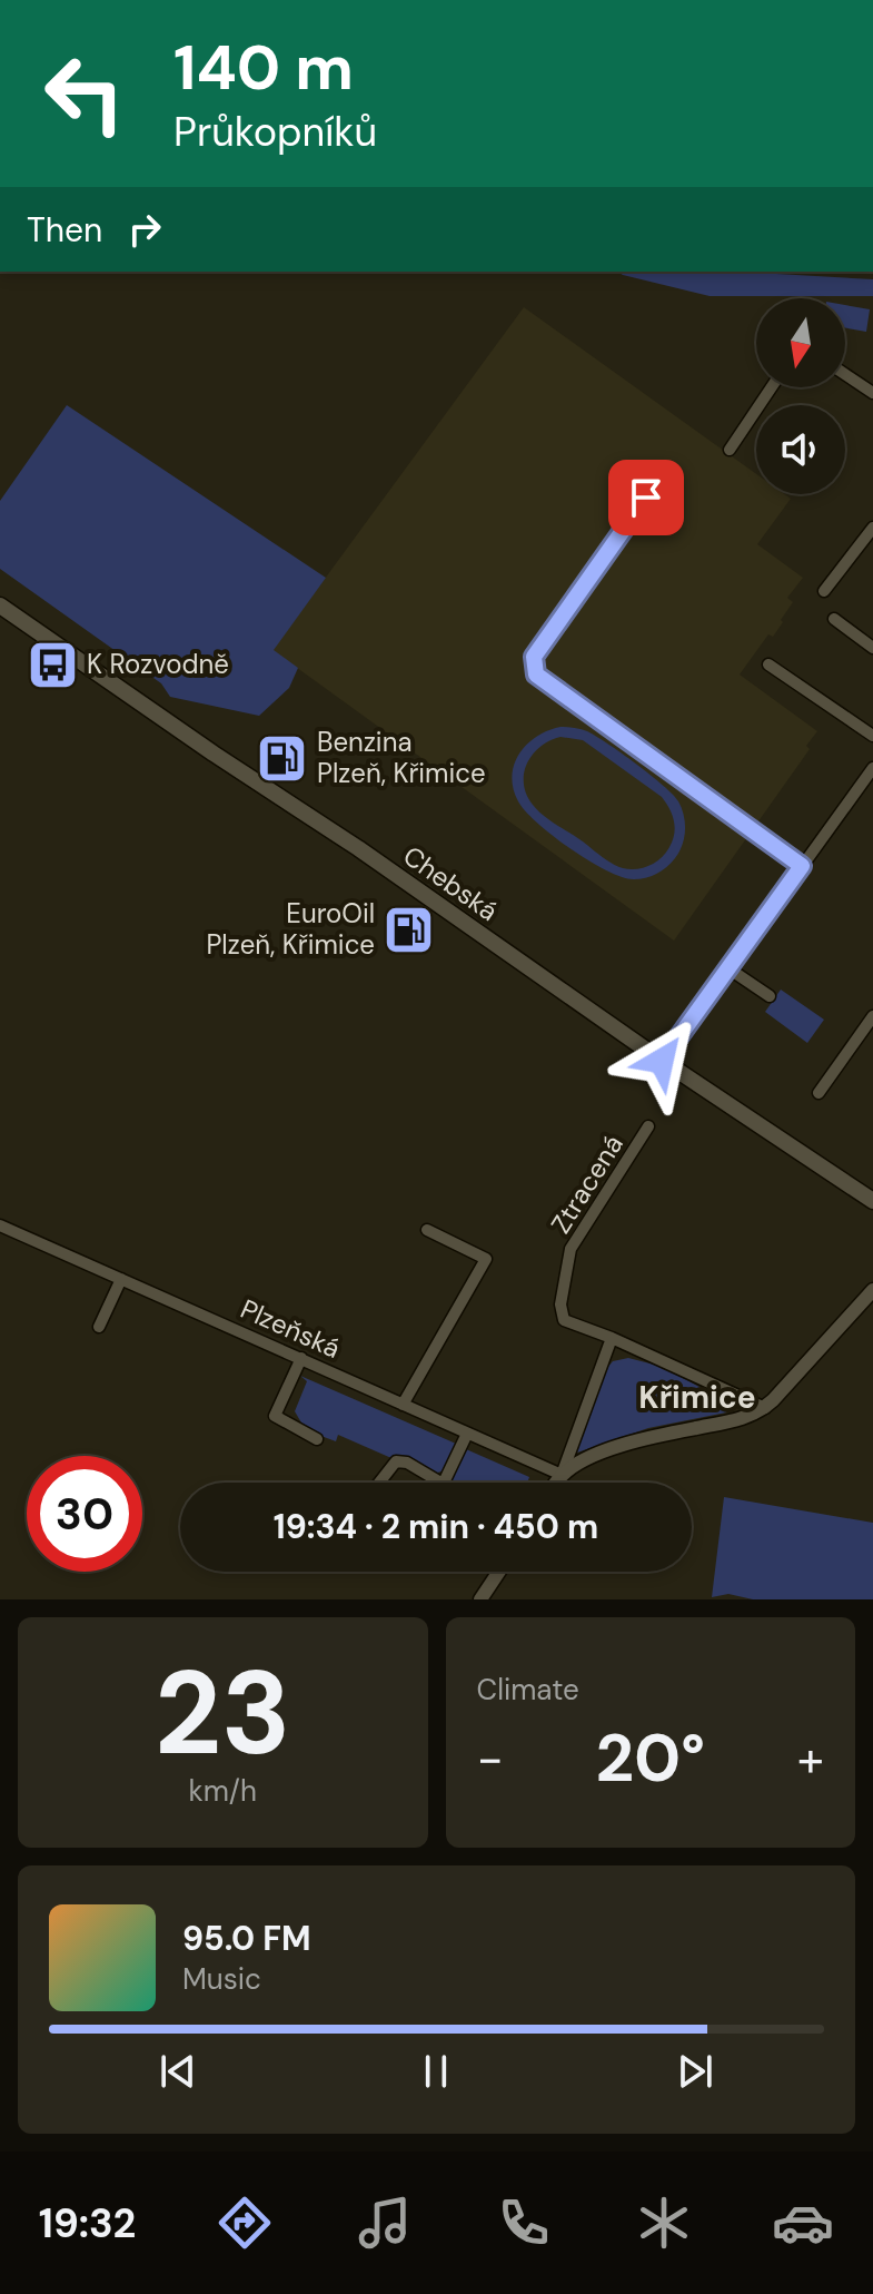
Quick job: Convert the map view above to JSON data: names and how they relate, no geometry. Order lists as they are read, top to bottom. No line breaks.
{"streets":{"main road":["Chebská"],"street":["Ztracená","Plzeňská"]},"districts":["Křimice"],"places":{"bus stop":["K Rozvodně"],"fuel station":["Benzina Plzeň, Křimice","EuroOil Plzeň, Křimice"]},"north":"bottom","page":{"turn":["140 m","Průkopníků"],"then":"Then","limit":"30","trip":"19:34 · 2 min · 450 m","tile":[["23","km/h"],"Climate"],"heat":["−","20°","+"],"song":["95.0 FM","Music"],"tabs":"19:32"}}
